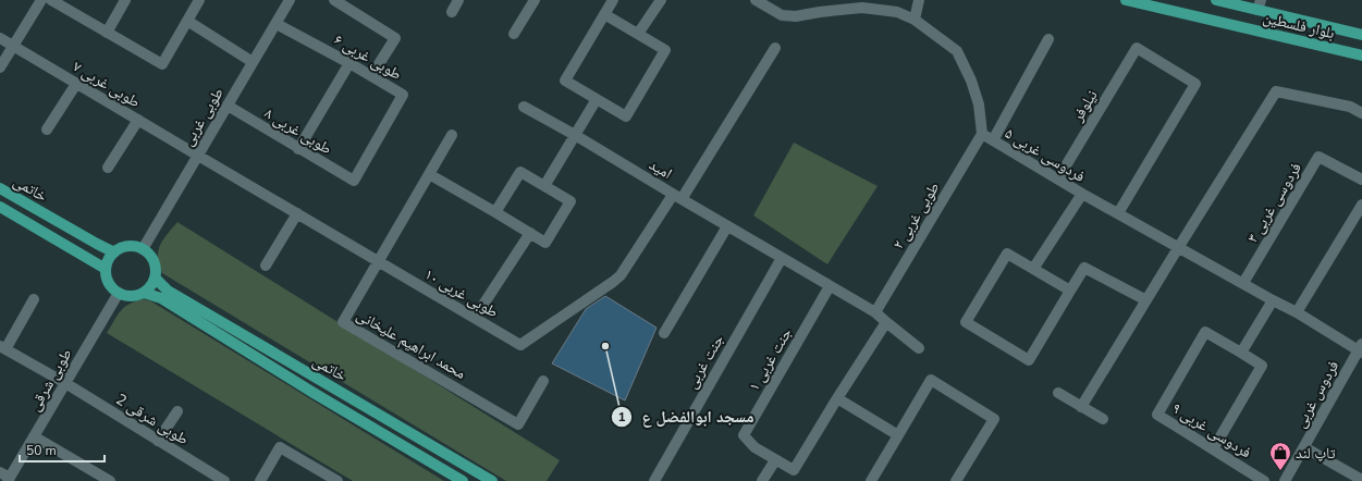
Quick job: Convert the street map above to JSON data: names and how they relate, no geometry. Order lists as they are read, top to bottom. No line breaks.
{"streets":{"main road":["بلوار فلسطین","خاتمی"],"street":["طوبی غربی ۶","طوبی غربی ۷","نیلوفر","طوبی غربی","طوبی غربی ۸","فردوسی غربی ۵","امید","فردوسی غربی ۳","طوبی غربی ۲","طوبی غربی ۱۰","محمد ابراهیم علیخانی","جنت غربی ۱","جنت غربی","طوبی شرقی","فردوس غربی","طوبی شرقی 2","فردوسی غربی ۹"]},"crossings":[["طوبی غربی ۶","طوبی غربی"],["طوبی غربی ۶","طوبی غربی ۸"],["طوبی غربی ۷","طوبی غربی"],["طوبی غربی ۷","طوبی غربی ۱۰"],["نیلوفر","فردوسی غربی ۵"],["طوبی غربی","طوبی غربی ۸"],["طوبی غربی","خاتمی"],["طوبی غربی","طوبی غربی ۱۰"],["طوبی غربی","طوبی شرقی"],["فردوسی غربی ۵","فردوسی غربی ۳"],["فردوسی غربی ۵","طوبی غربی ۲"],["فردوسی غربی ۵","فردوس غربی"],["امید","طوبی غربی ۲"],["امید","طوبی غربی ۱۰"],["امید","جنت غربی ۱"],["امید","جنت غربی"],["خاتمی","طوبی شرقی"],["طوبی غربی ۱۰","محمد ابراهیم علیخانی"],["طوبی شرقی","طوبی شرقی 2"]],"places":{"other":["مسجد ابوالفضل ع"],"shop":["تاپ لند"]},"scale_bar":"50 m"}
